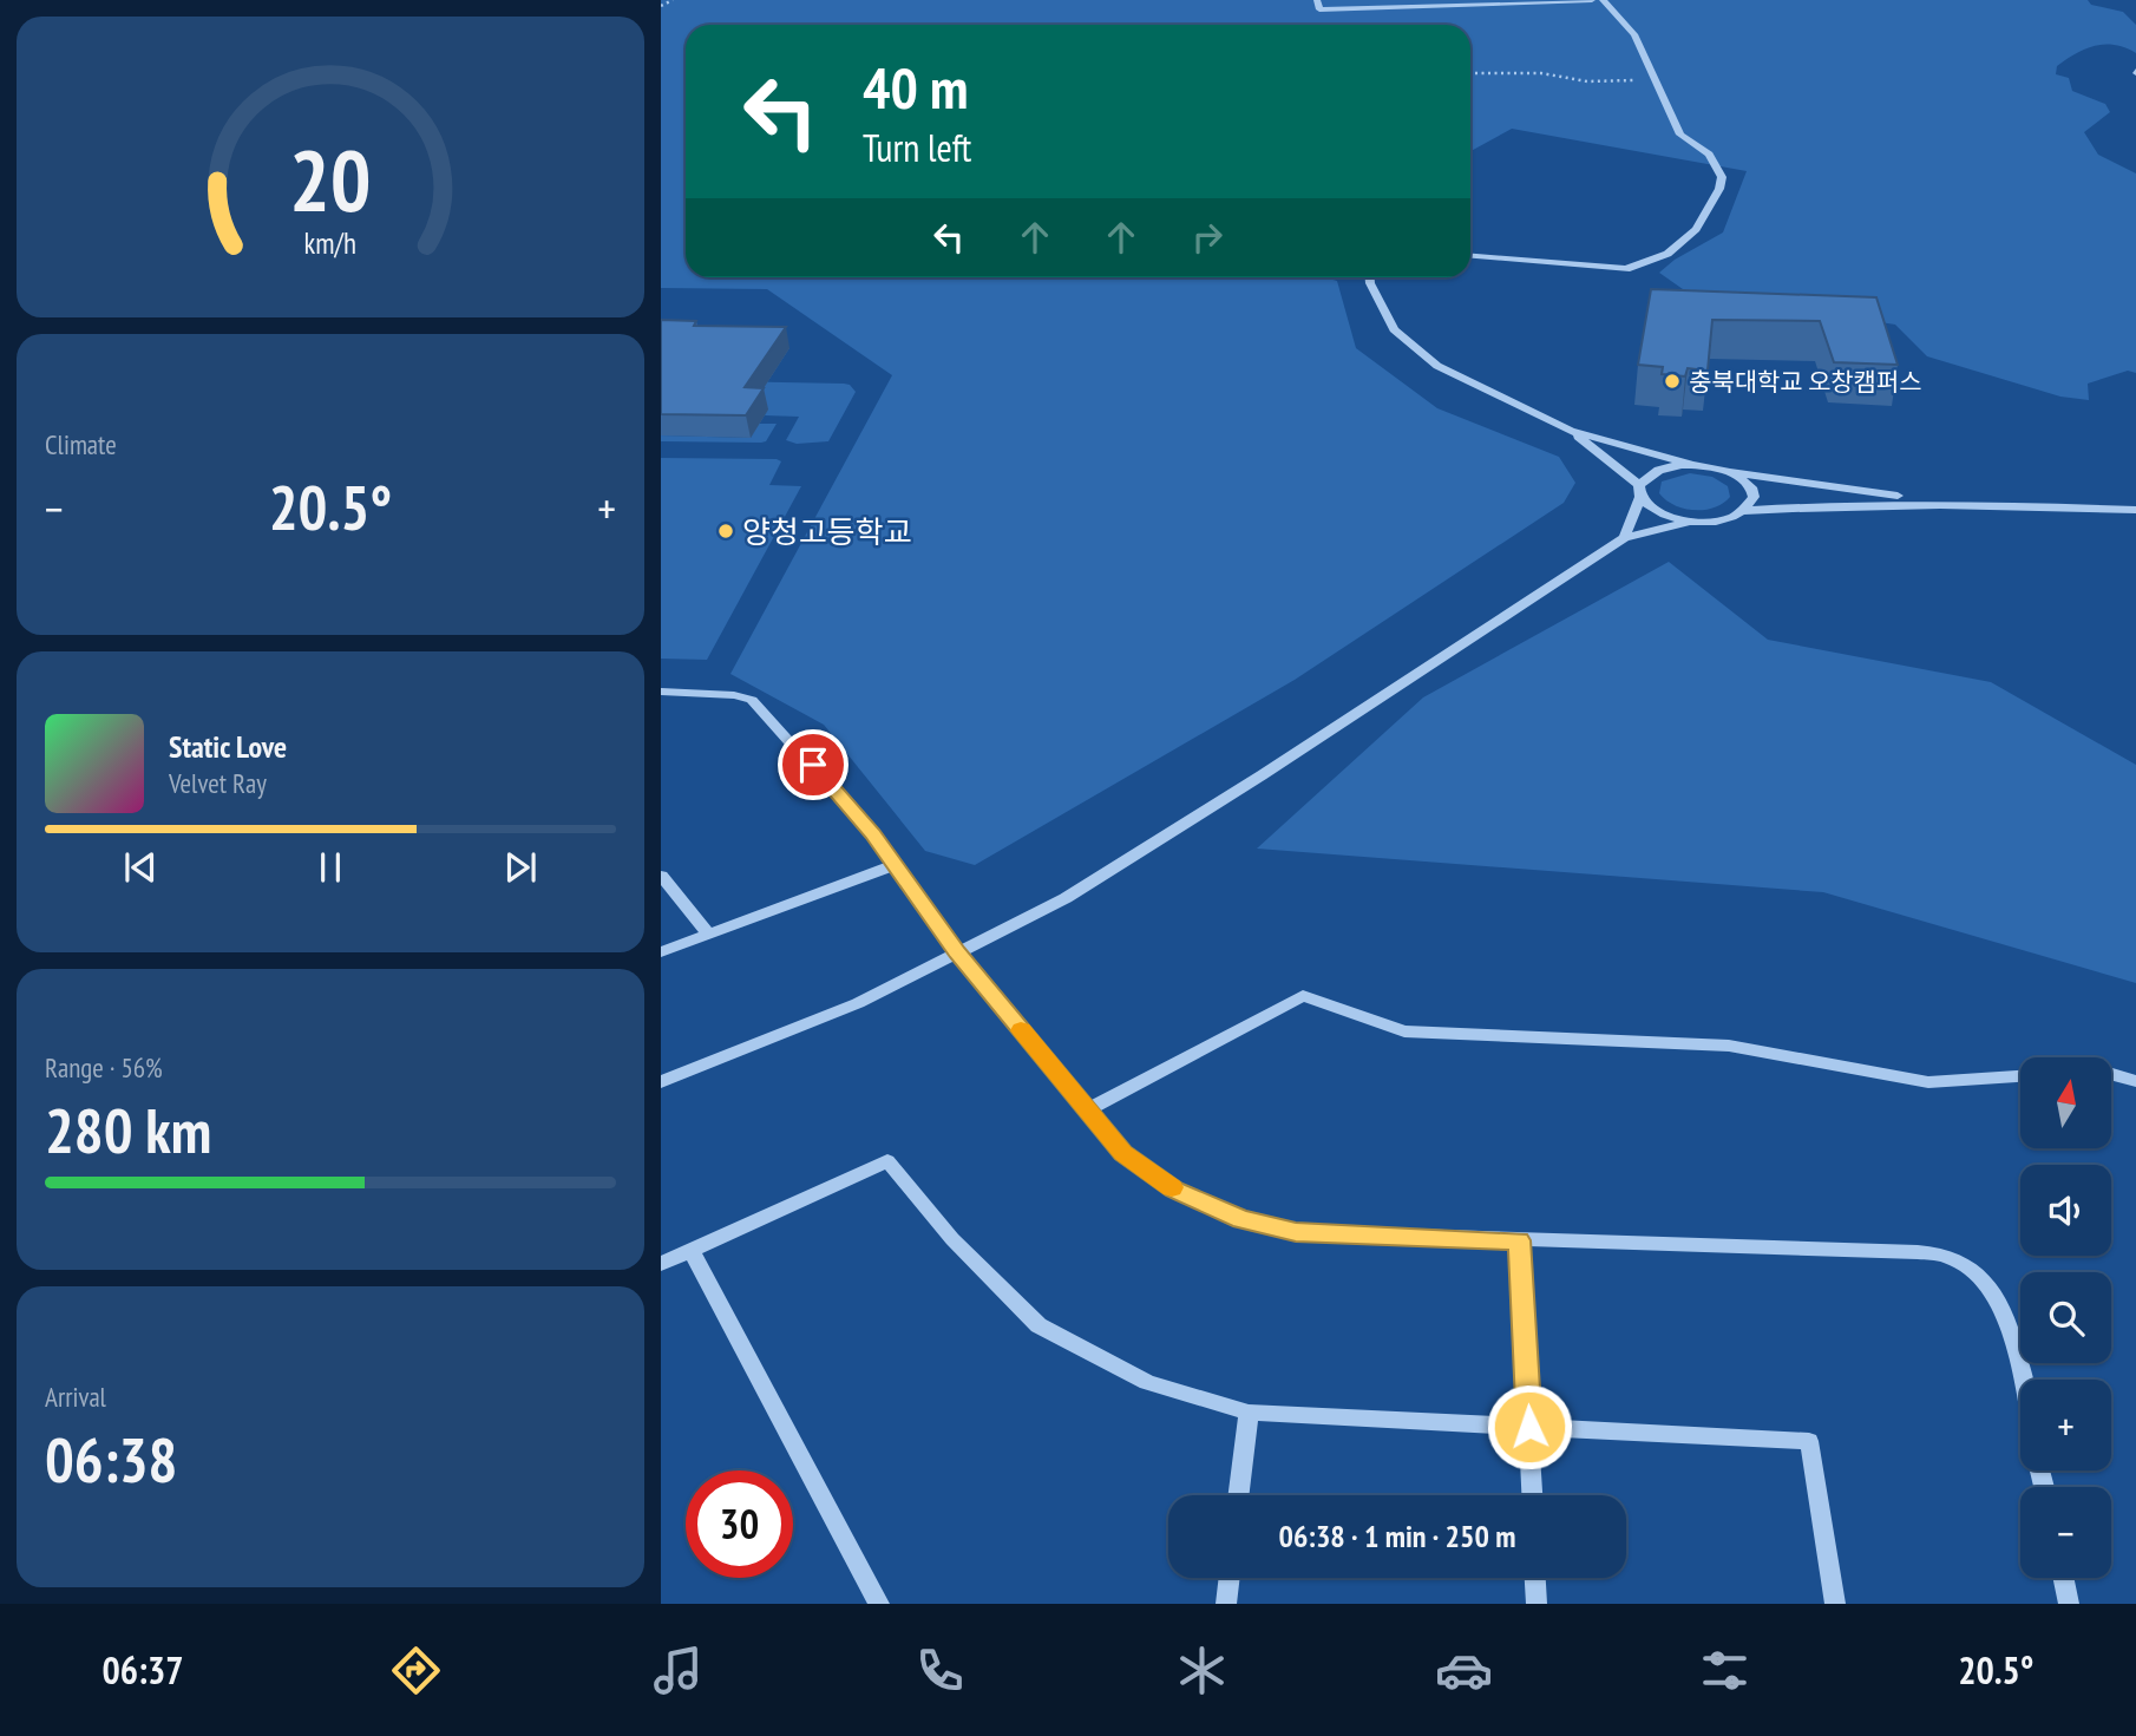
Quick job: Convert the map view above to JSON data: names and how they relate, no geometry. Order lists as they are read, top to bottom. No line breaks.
{"places":["충북대학교 오창캠퍼스","양청고등학교"],"north":"top","page":{"turn":["40 m","Turn left"],"tile":["Climate",["Range · 56%","280 km"],["Arrival","06:38"]],"heat":["−","20.5°","+"],"song":["Static Love","Velvet Ray"],"map_buttons":["+","−"],"limit":"30","trip":"06:38 · 1 min · 250 m","tabs":["06:37","20.5°"],"gauge":["20","km/h"]}}
